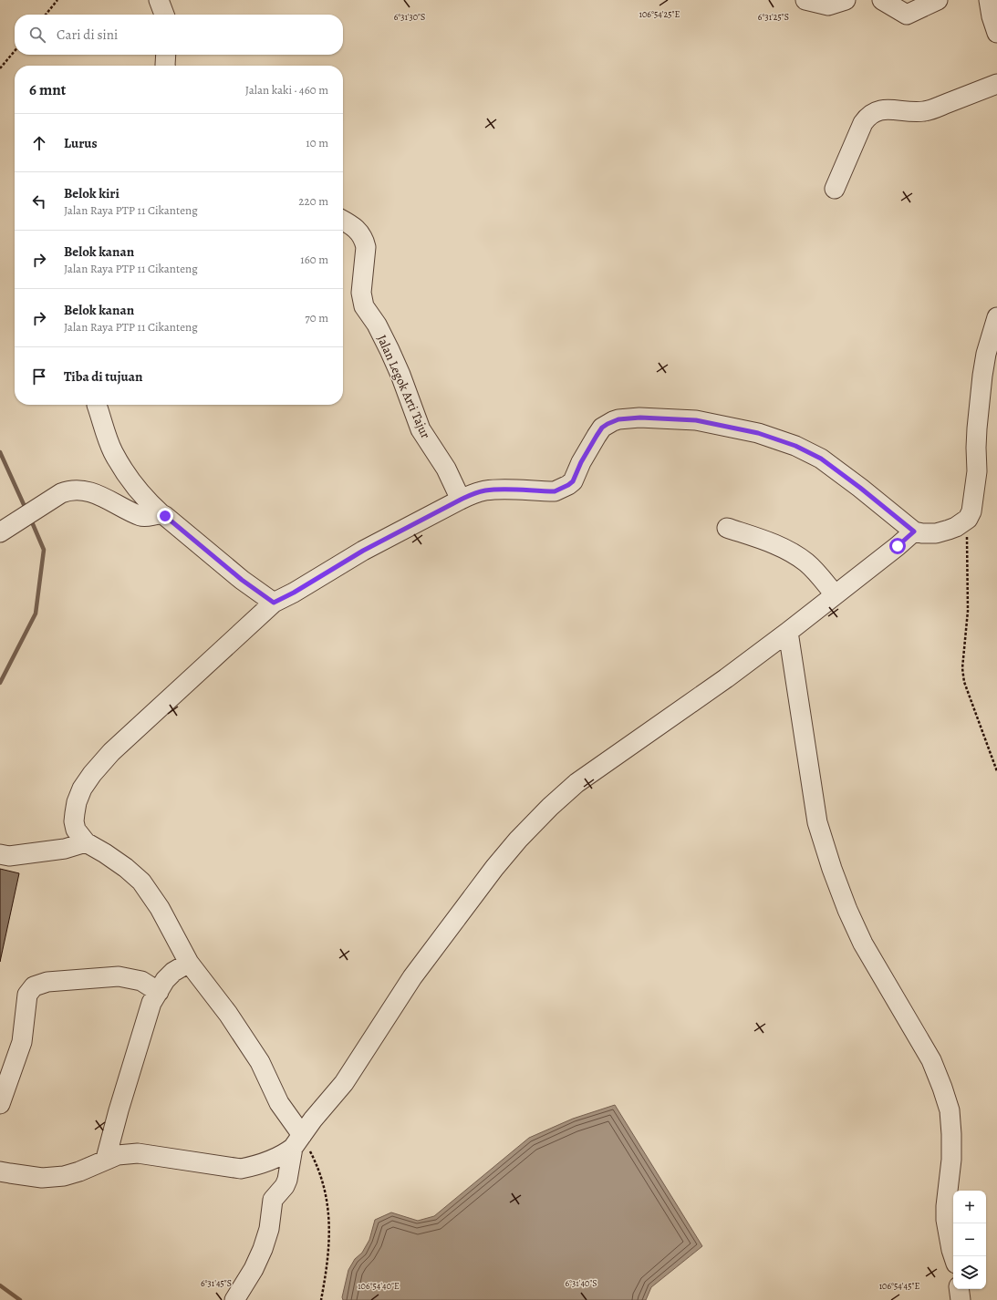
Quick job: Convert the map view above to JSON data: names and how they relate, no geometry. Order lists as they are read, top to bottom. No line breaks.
{"streets":{"street":["Jalan Legok Arti Tajur"]},"page":{"search":"Cari di sini","heading":["6 mnt","Jalan kaki · 460 m"],"list":[["Lurus","10 m"],["Belok kiri","Jalan Raya PTP 11 Cikanteng","220 m"],["Belok kanan","Jalan Raya PTP 11 Cikanteng","160 m"],["Belok kanan","Jalan Raya PTP 11 Cikanteng","70 m"],"Tiba di tujuan"],"map_buttons":["+","−"]},"coordinates":["106°54'25\"E","6°31'30\"S","6°31'25\"S","6°31'45\"S","6°31'40\"S","106°54'40\"E","106°54'45\"E"]}
